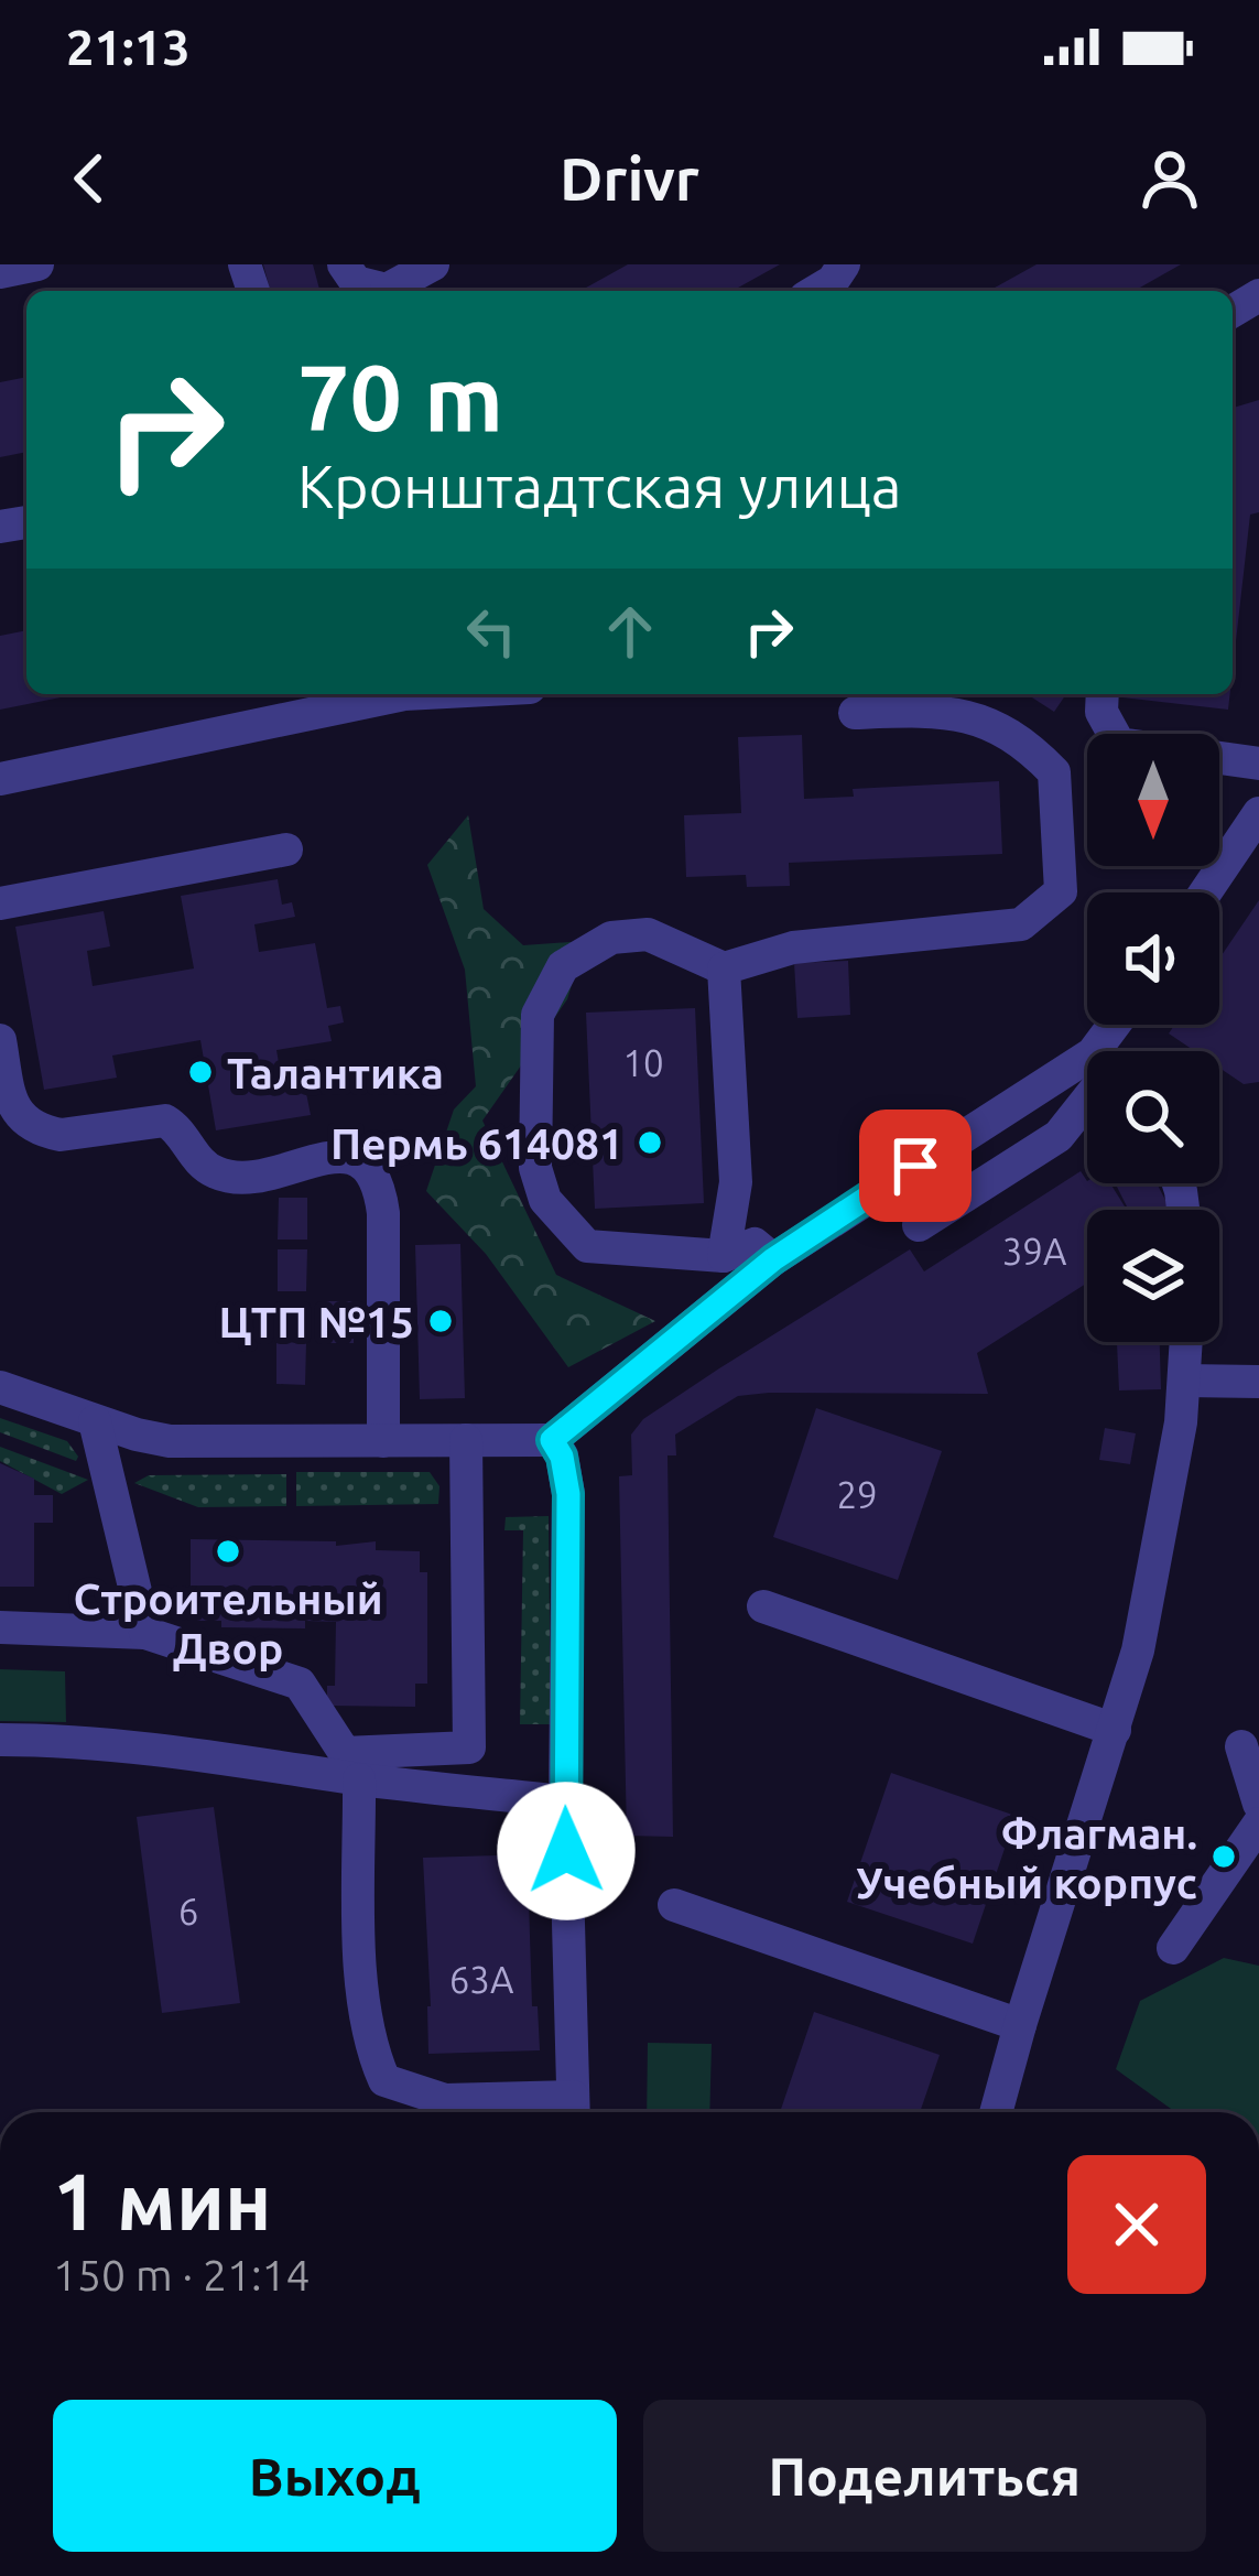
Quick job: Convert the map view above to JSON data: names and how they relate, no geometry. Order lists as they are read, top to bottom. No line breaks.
{"places":["Талантика","Пермь 614081","ЦТП №15","Строительный Двор","Флагман. Учебный корпус"],"house_numbers":["10","39А","29","6","63А"],"north":"bottom","page":{"status":"21:13","header":"Drivr","turn":["70 m","Кронштадтская улица"],"heading":["1 мин","150 m · 21:14"],"buttons":["Выход","Поделиться"]}}
